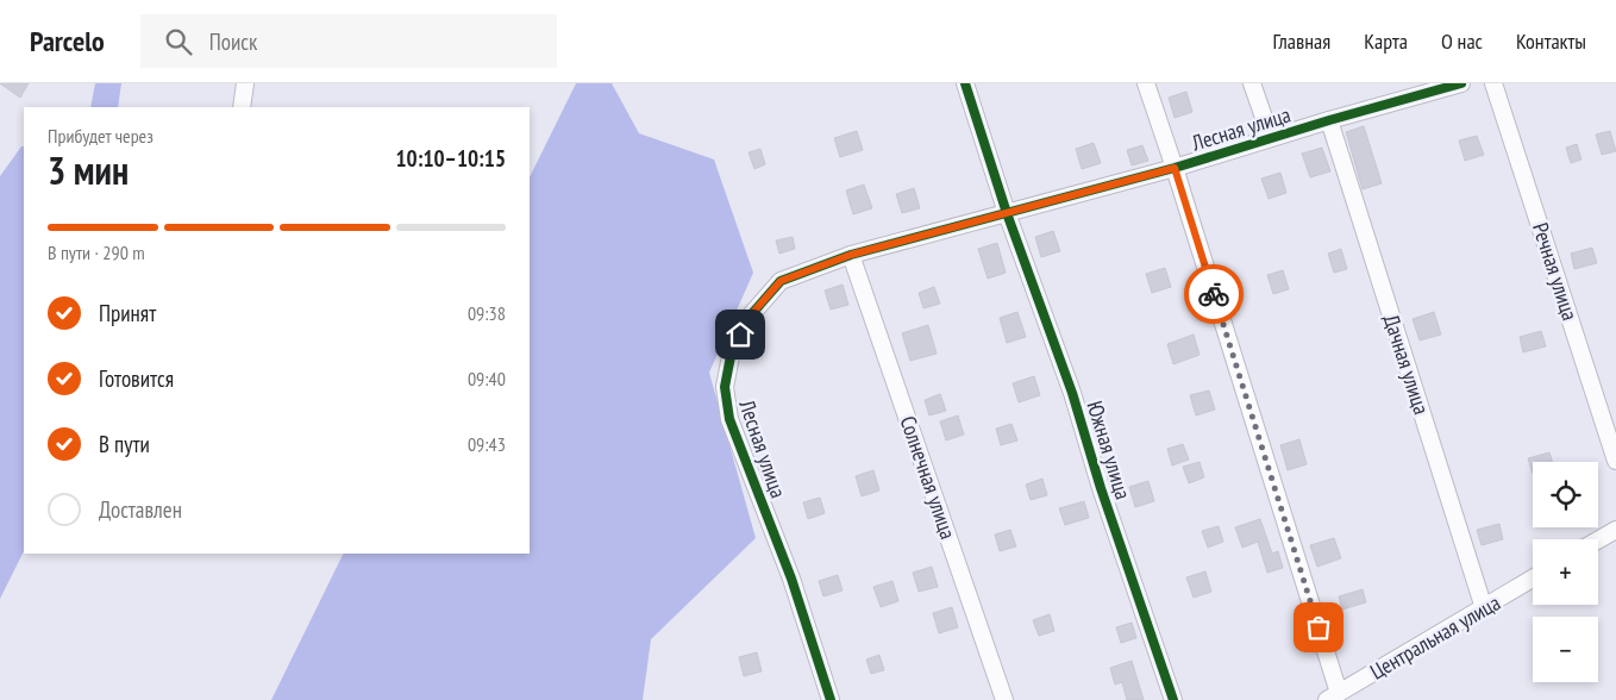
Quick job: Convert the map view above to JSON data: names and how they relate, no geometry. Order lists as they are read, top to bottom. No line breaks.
{"streets":{"street":["Лесная улица","Речная улица","Дачная улица","Южная улица","Солнечная улица","Центральная улица"]},"crossings":[["Лесная улица","Дачная улица"],["Лесная улица","Южная улица"],["Лесная улица","Солнечная улица"],["Дачная улица","Центральная улица"]],"page":{"header":"Parcelo","search":"Поиск","nav":["Главная","Карта","О нас","Контакты"],"heading":["3 мин","Прибудет через","10:10–10:15"],"bar":"В пути · 290 m","list":[["Принят","09:38"],["Готовится","09:40"],["В пути","09:43"],"Доставлен"],"map_buttons":["+","−"]}}
